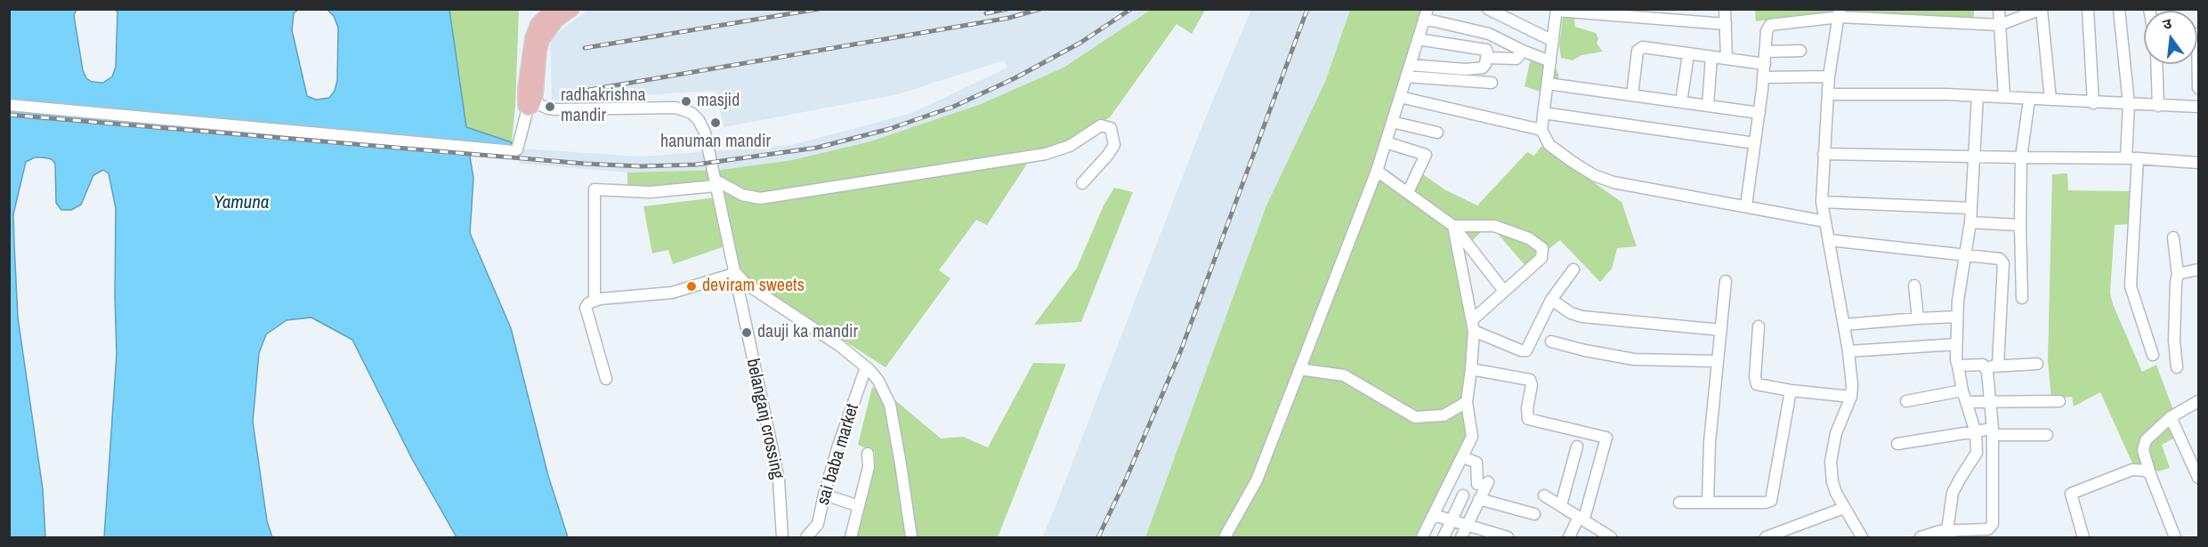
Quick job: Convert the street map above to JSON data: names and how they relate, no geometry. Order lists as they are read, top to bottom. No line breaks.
{"streets":{"street":["belanganj crossing","sai baba market"]},"water":["Yamuna"],"places":["masjid","radhakrishna mandir","hanuman mandir","deviram sweets","dauji ka mandir"],"north":"top"}
